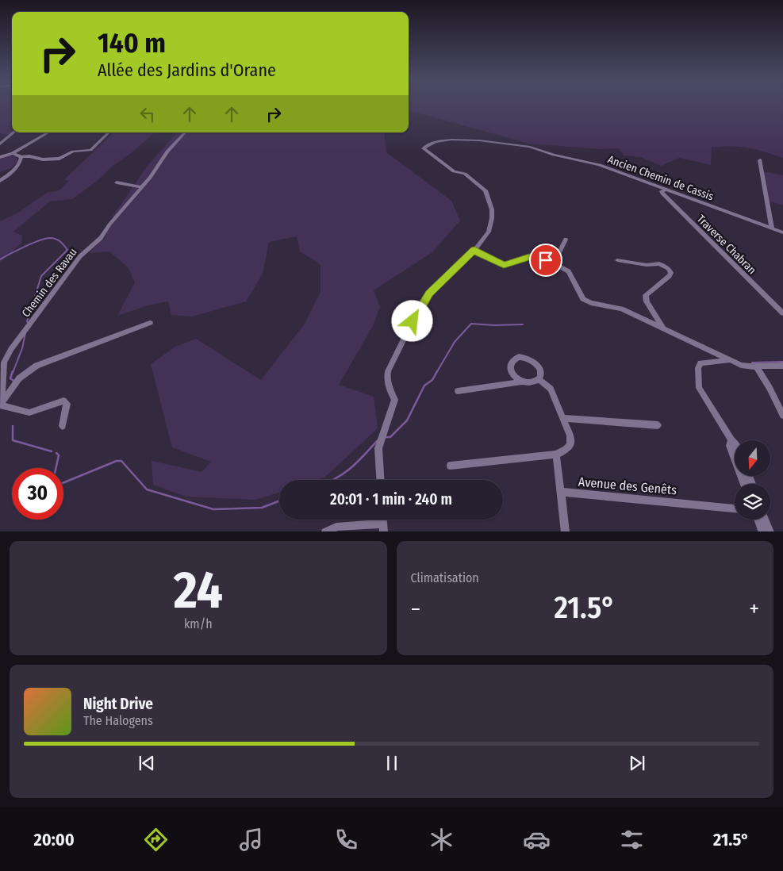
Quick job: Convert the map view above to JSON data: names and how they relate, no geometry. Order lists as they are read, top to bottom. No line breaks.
{"streets":{"street":["Ancien Chemin de Cassis","Traverse Chabran","Chemin des Ravau","Avenue des Genêts"]},"crossings":[["Ancien Chemin de Cassis","Traverse Chabran"]],"north":"bottom","page":{"turn":["140 m","Allée des Jardins d'Orane"],"limit":"30","trip":"20:01 · 1 min · 240 m","tile":[["24","km/h"],"Climatisation"],"heat":["−","21.5°","+"],"song":["Night Drive","The Halogens"],"tabs":["20:00","21.5°"]}}
